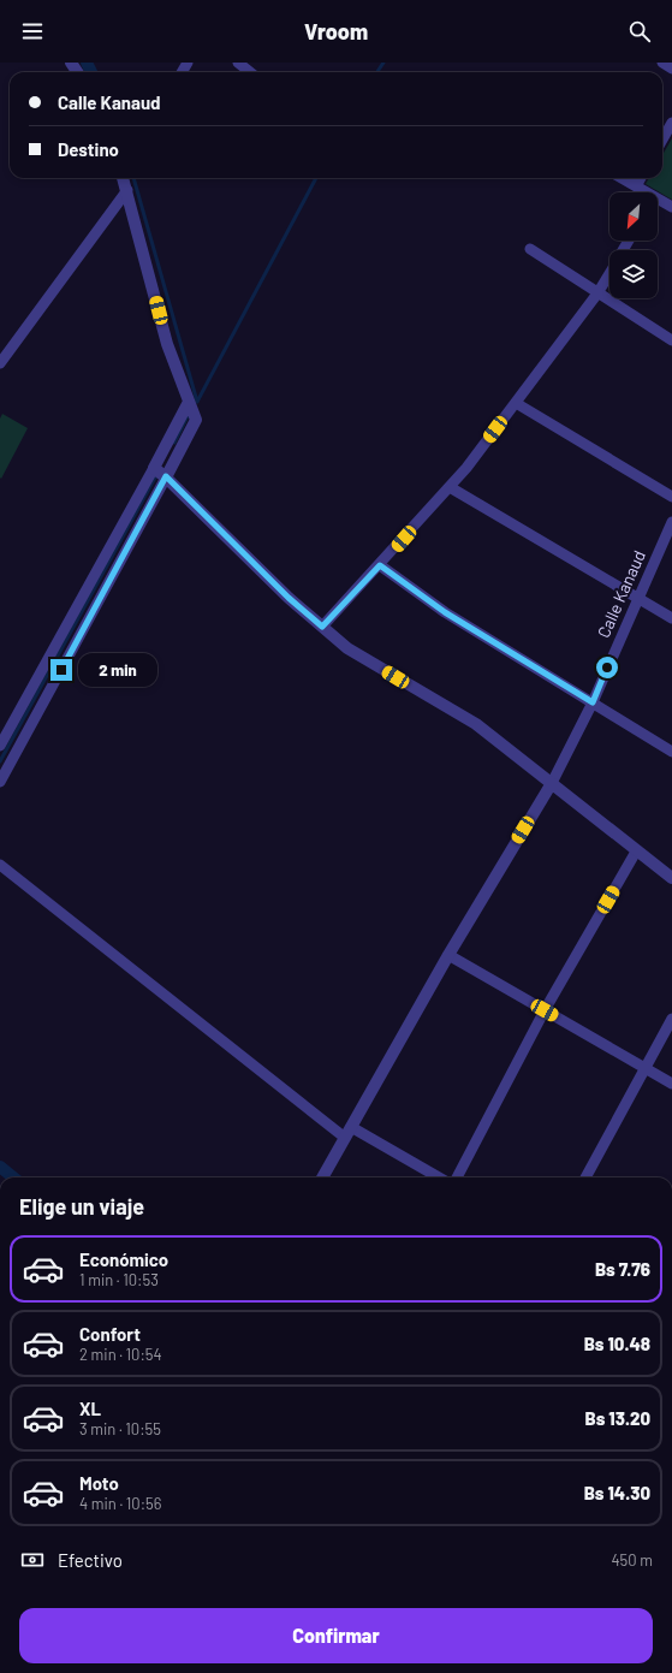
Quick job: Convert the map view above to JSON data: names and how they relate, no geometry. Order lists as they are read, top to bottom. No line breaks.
{"streets":{"street":["Calle Kanaud"]},"north":"bottom left","page":{"header":"Vroom","banner":["Calle Kanaud","Destino"],"bubble":"2 min","heading":"Elige un viaje","list":[{"name":"Económico","note":"1 min · 10:53","value":"Bs 7.76"},{"name":"Confort","note":"2 min · 10:54","value":"Bs 10.48"},{"name":"XL","note":"3 min · 10:55","value":"Bs 13.20"},{"name":"Moto","note":"4 min · 10:56","value":"Bs 14.30"}],"pay":["Efectivo","450 m"],"buttons":"Confirmar"}}
